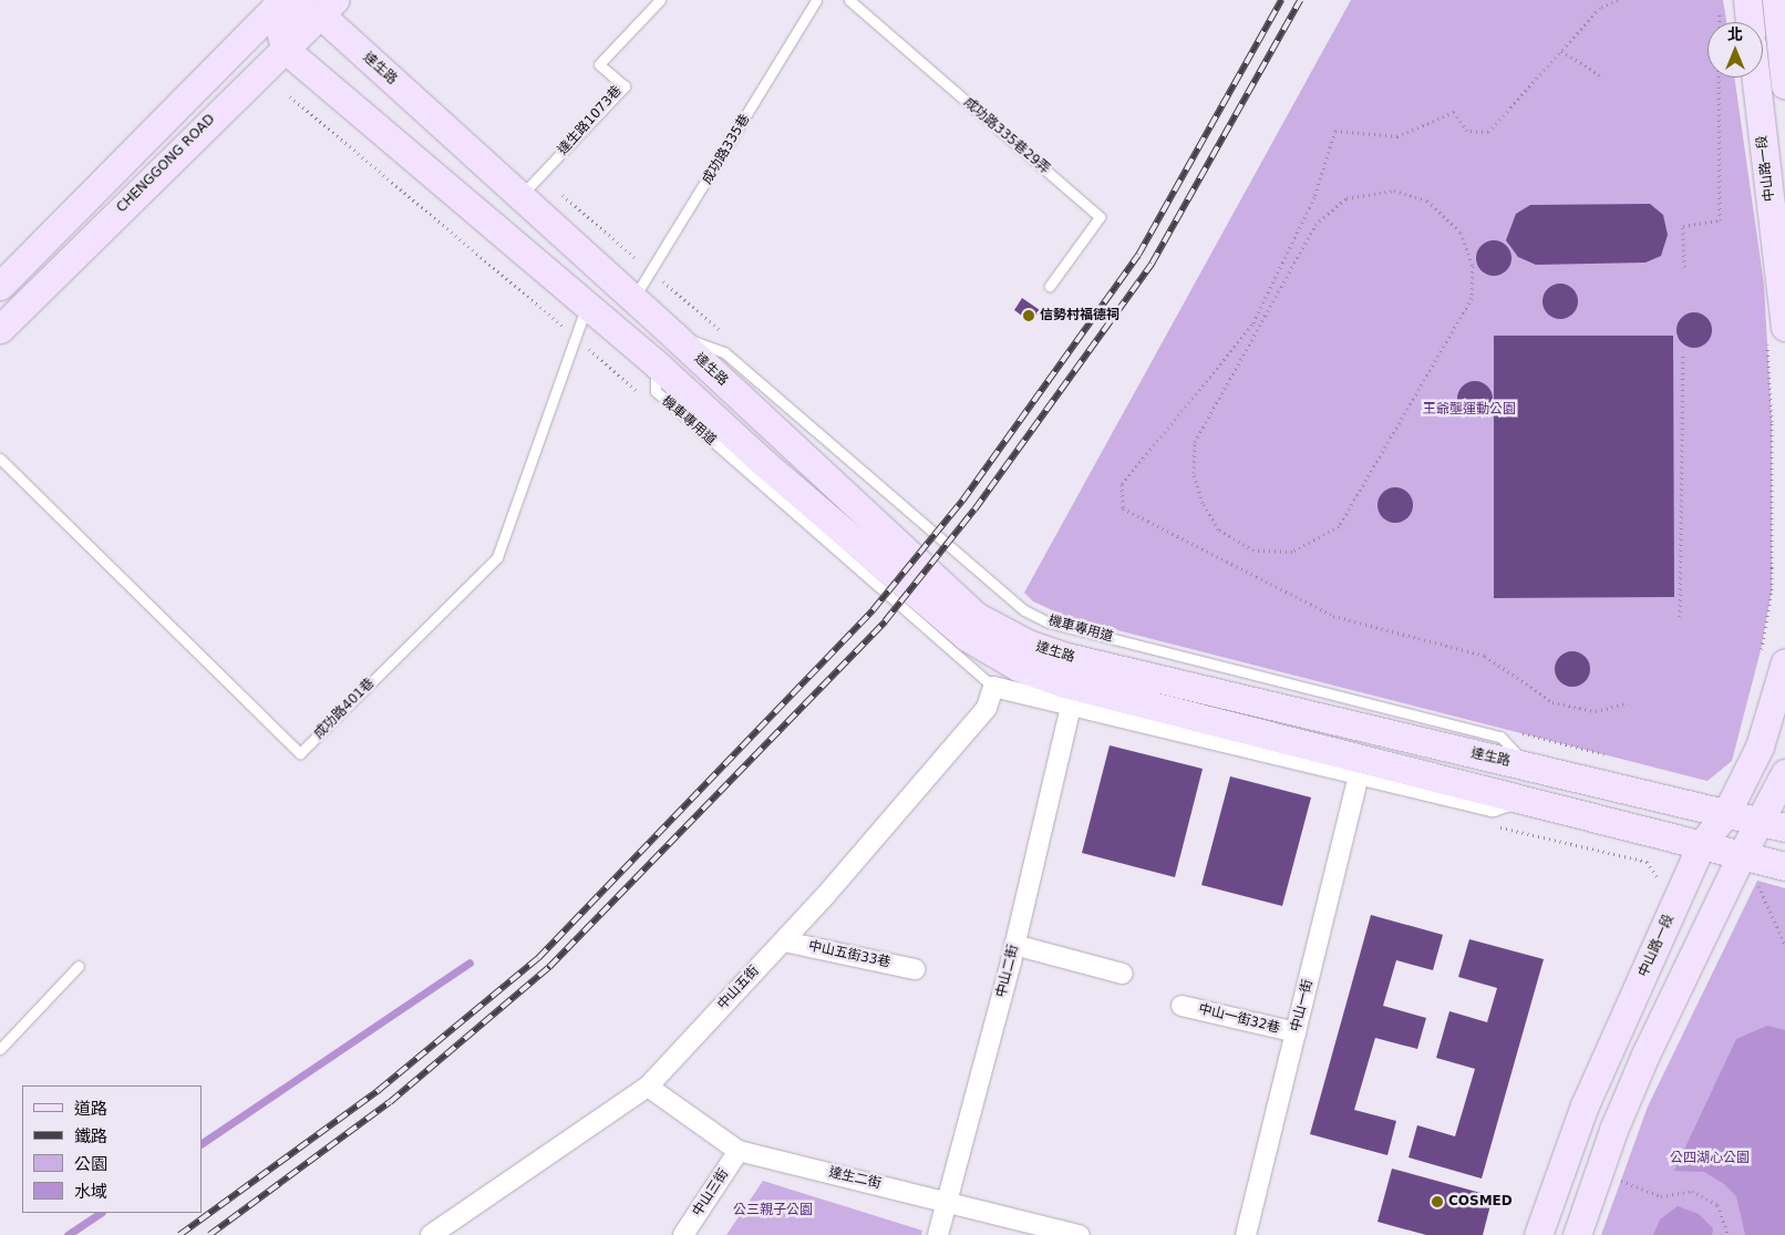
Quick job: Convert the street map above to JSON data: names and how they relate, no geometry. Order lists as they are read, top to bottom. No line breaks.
{"streets":{"street":["達生路","CHENGGONG ROAD","中山路一段","中山五街33巷","中山二街","中山五街","中山一街","中山一街32巷","達生二街","中山三街"],"lane":["達生路1073巷","成功路335巷29弄","成功路335巷","機車專用道","成功路401巷"]},"crossings":[["達生路","達生路1073巷"],["達生路","成功路335巷"],["達生路","CHENGGONG ROAD"],["達生路","中山路一段"],["達生路","機車專用道"],["達生路","成功路401巷"],["機車專用道","中山五街"],["中山五街33巷","中山五街"],["中山二街","達生二街"],["中山五街","達生二街"],["中山一街","中山一街32巷"],["達生二街","中山三街"]],"parks":["王爺壟運動公園","公四湖心公園","公三親子公園"],"places":["信勢村福德祠","COSMED"],"legend":["道路","鐵路","公園","水域"],"north":"top"}
